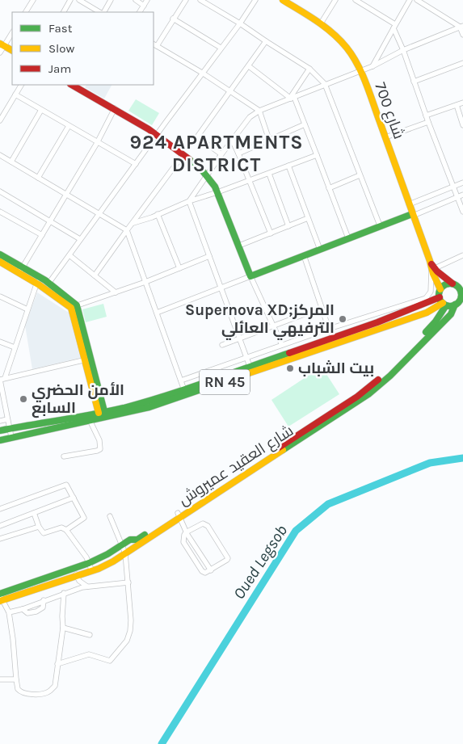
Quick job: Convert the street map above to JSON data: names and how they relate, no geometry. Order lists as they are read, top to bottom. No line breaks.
{"streets":{"main road":["شارع 700","RN 45","شارع العقيد عميروش"]},"crossings":[["RN 45","شارع العقيد عميروش"]],"districts":["924 APARTMENTS DISTRICT"],"water":["Oued Legsob"],"places":["Supernova XD;المركز الترفيهي العائلي","بيت الشباب","الأمن الحضري السابع"],"legend":["Fast","Slow","Jam"]}
